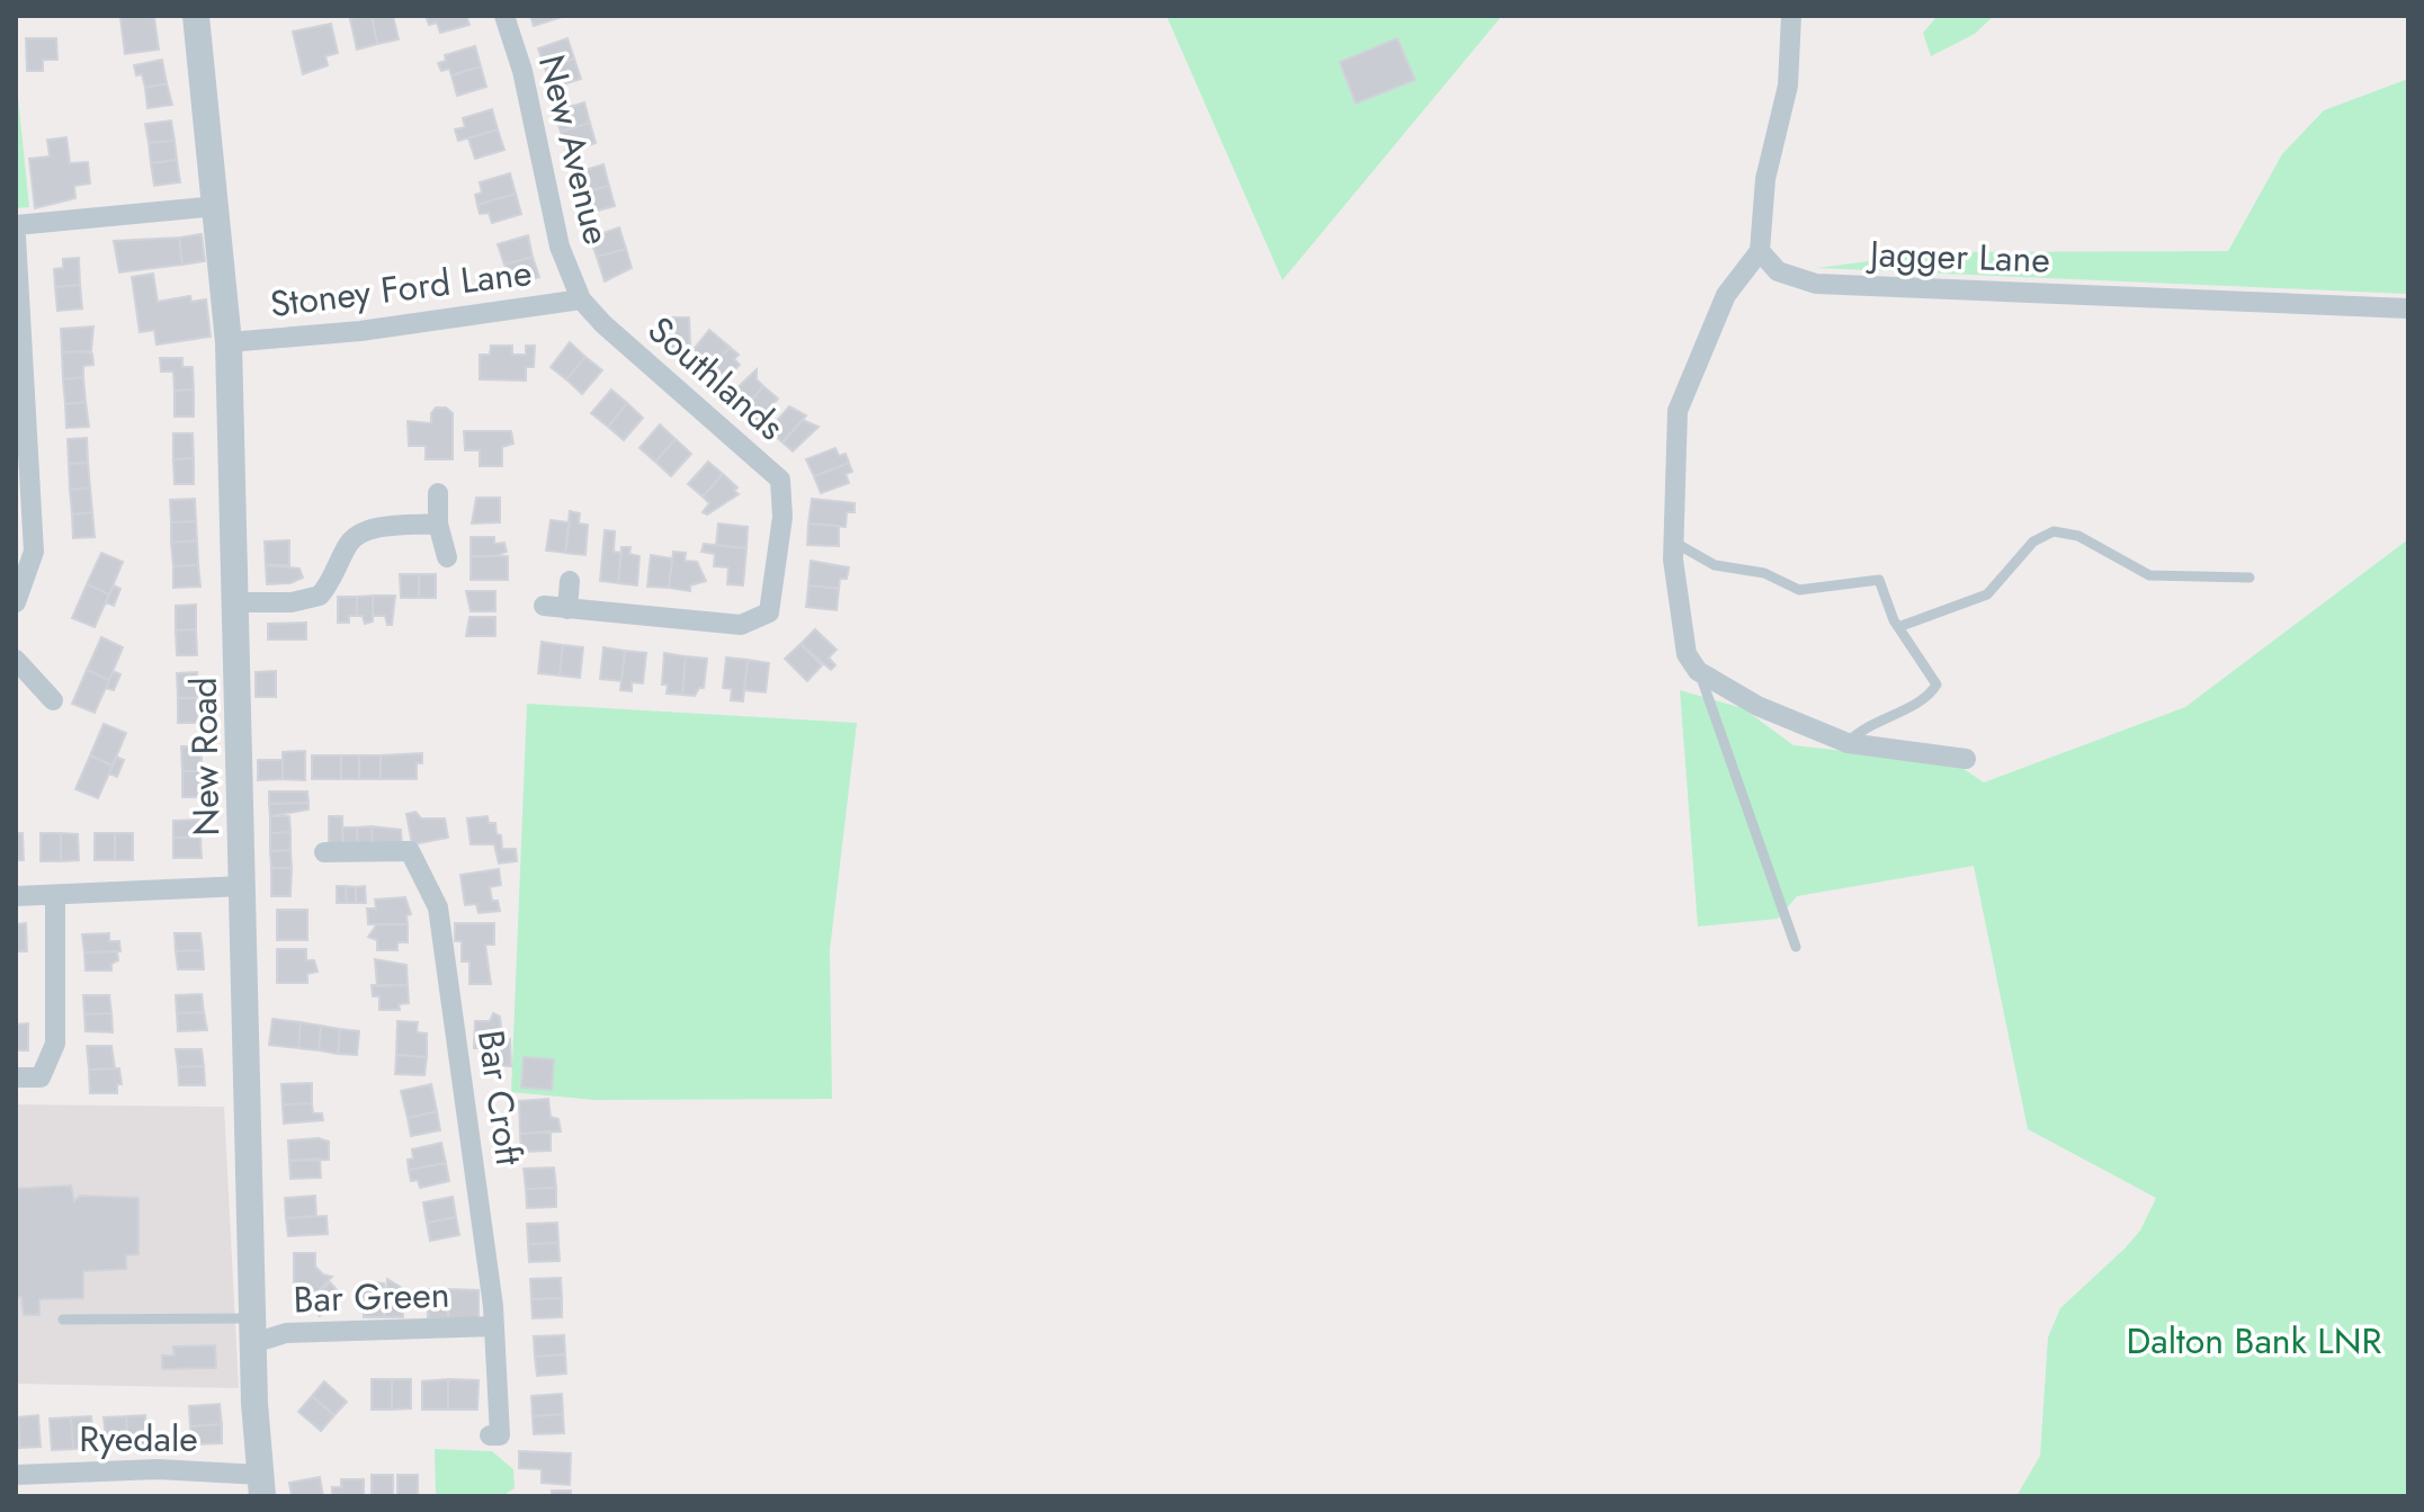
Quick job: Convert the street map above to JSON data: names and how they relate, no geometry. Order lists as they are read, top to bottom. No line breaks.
{"streets":{"street":["New Avenue","Jagger Lane","Stoney Ford Lane","Southlands","New Road","Bar Croft","Bar Green","Ryedale"]},"crossings":[["New Avenue","Stoney Ford Lane"],["New Avenue","Southlands"],["Stoney Ford Lane","Southlands"],["Stoney Ford Lane","New Road"],["New Road","Bar Green"],["New Road","Ryedale"],["Bar Croft","Bar Green"]],"parks":["Dalton Bank LNR"]}
